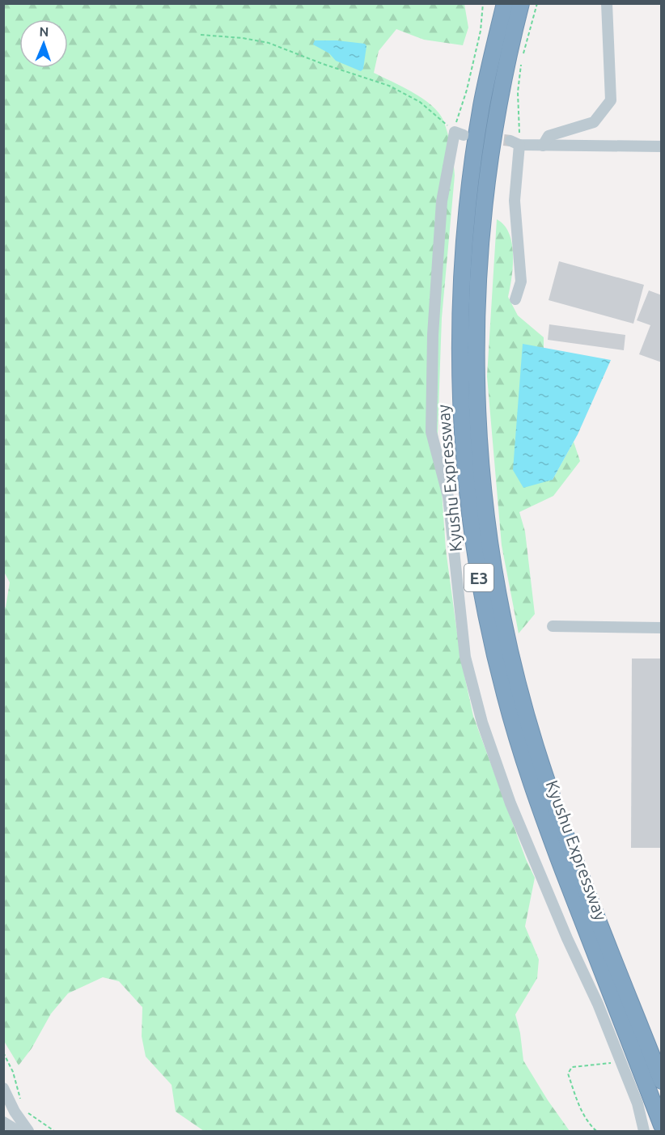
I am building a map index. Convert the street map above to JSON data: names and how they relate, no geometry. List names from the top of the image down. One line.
{"streets":{"highway":["Kyushu Expressway","E3"]},"north":"top"}
